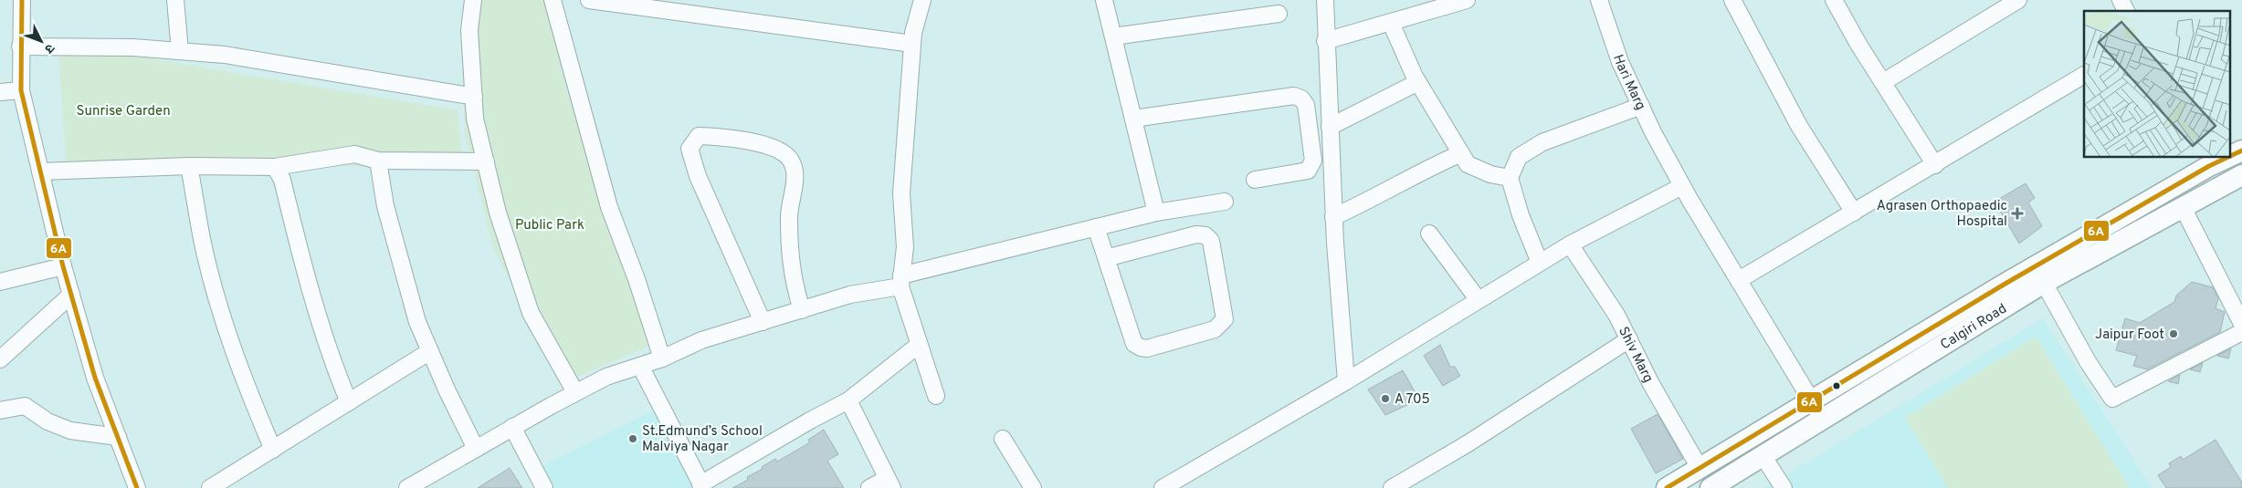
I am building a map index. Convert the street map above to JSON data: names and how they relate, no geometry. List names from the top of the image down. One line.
{"streets":{"main road":["Calgiri Road"],"street":["Hari Marg","Shiv Marg"]},"crossings":[["Hari Marg","Calgiri Road"],["Calgiri Road","Shiv Marg"]],"parks":["Sunrise Garden","Public Park"],"places":{"health":["Agrasen Orthopaedic Hospital"],"other":["Jaipur Foot","A 705","St.Edmund’s School Malviya Nagar"]},"lines":["transit line 6A"],"north":"bottom right"}
